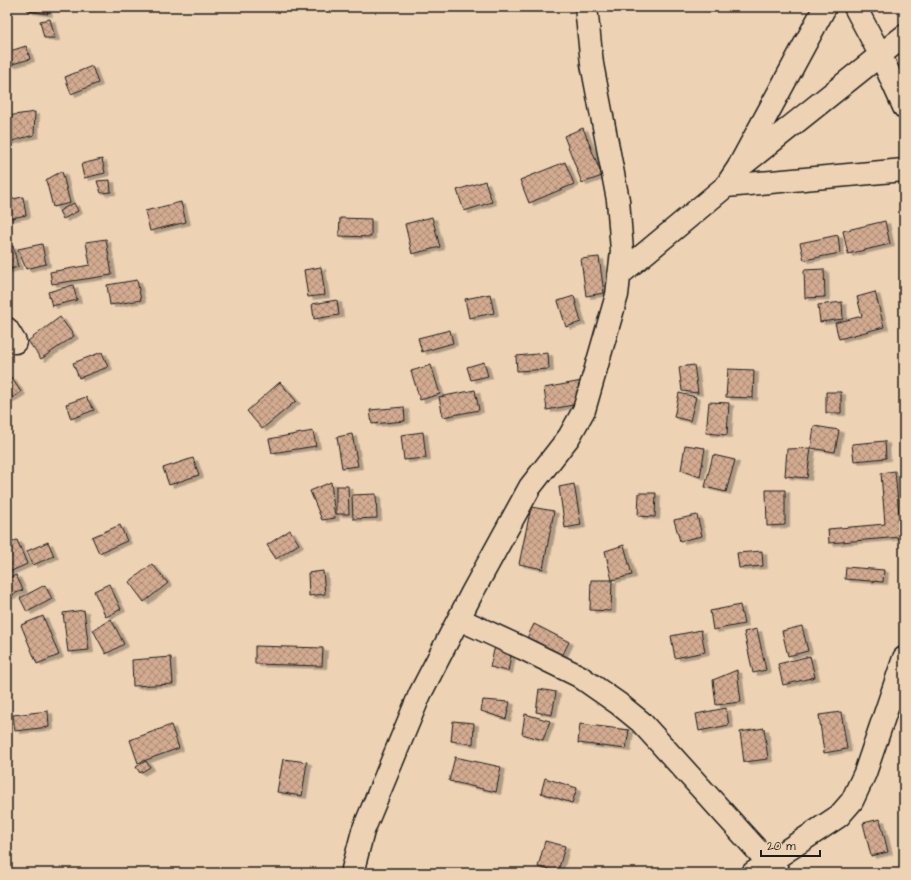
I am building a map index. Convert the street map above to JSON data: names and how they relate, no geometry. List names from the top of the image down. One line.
{"scale_bar":"20 m"}
